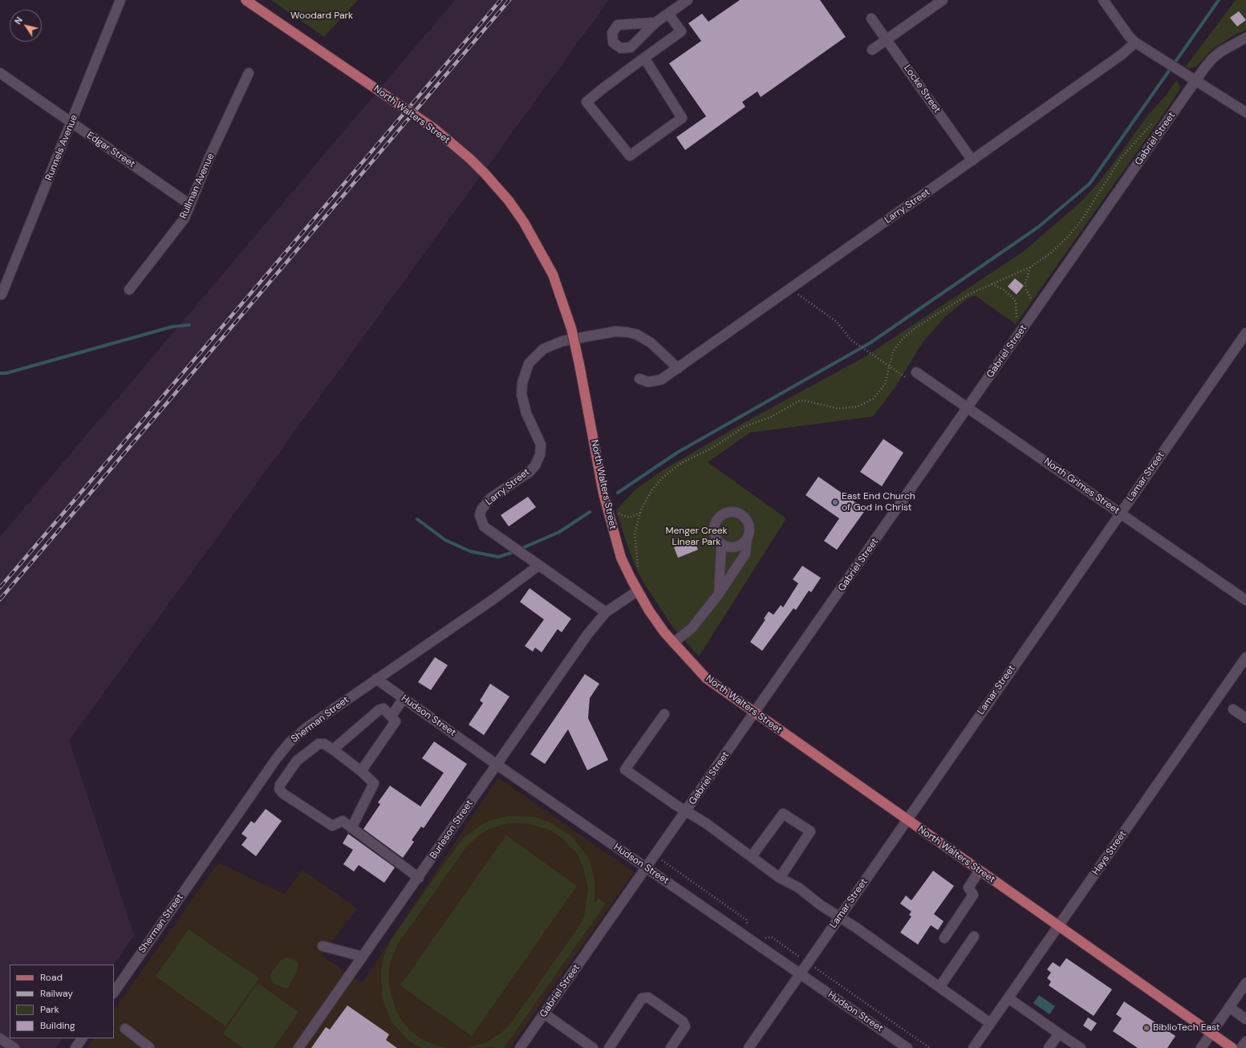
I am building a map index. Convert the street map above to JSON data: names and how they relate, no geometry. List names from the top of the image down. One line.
{"streets":{"main road":["North Walters Street"],"street":["Locke Street","Gabriel Street","Runnels Avenue","Edgar Street","Rullman Avenue","Larry Street","Lamar Street","North Grimes Street","Hudson Street","Sherman Street","Burleson Street","Hays Street"]},"crossings":[["Locke Street","Larry Street"],["North Walters Street","Gabriel Street"],["North Walters Street","Lamar Street"],["North Walters Street","Burleson Street"],["North Walters Street","Hays Street"],["Gabriel Street","North Grimes Street"],["Gabriel Street","Hudson Street"],["Runnels Avenue","Edgar Street"],["Edgar Street","Rullman Avenue"],["Larry Street","Sherman Street"],["Lamar Street","North Grimes Street"],["Lamar Street","Hudson Street"],["Hudson Street","Sherman Street"],["Hudson Street","Burleson Street"]],"parks":["Woodard Park","Menger Creek Linear Park"],"places":["East End Church of God in Christ","BiblioTech East"],"legend":["Road","Railway","Park","Building"],"north":"top left"}
